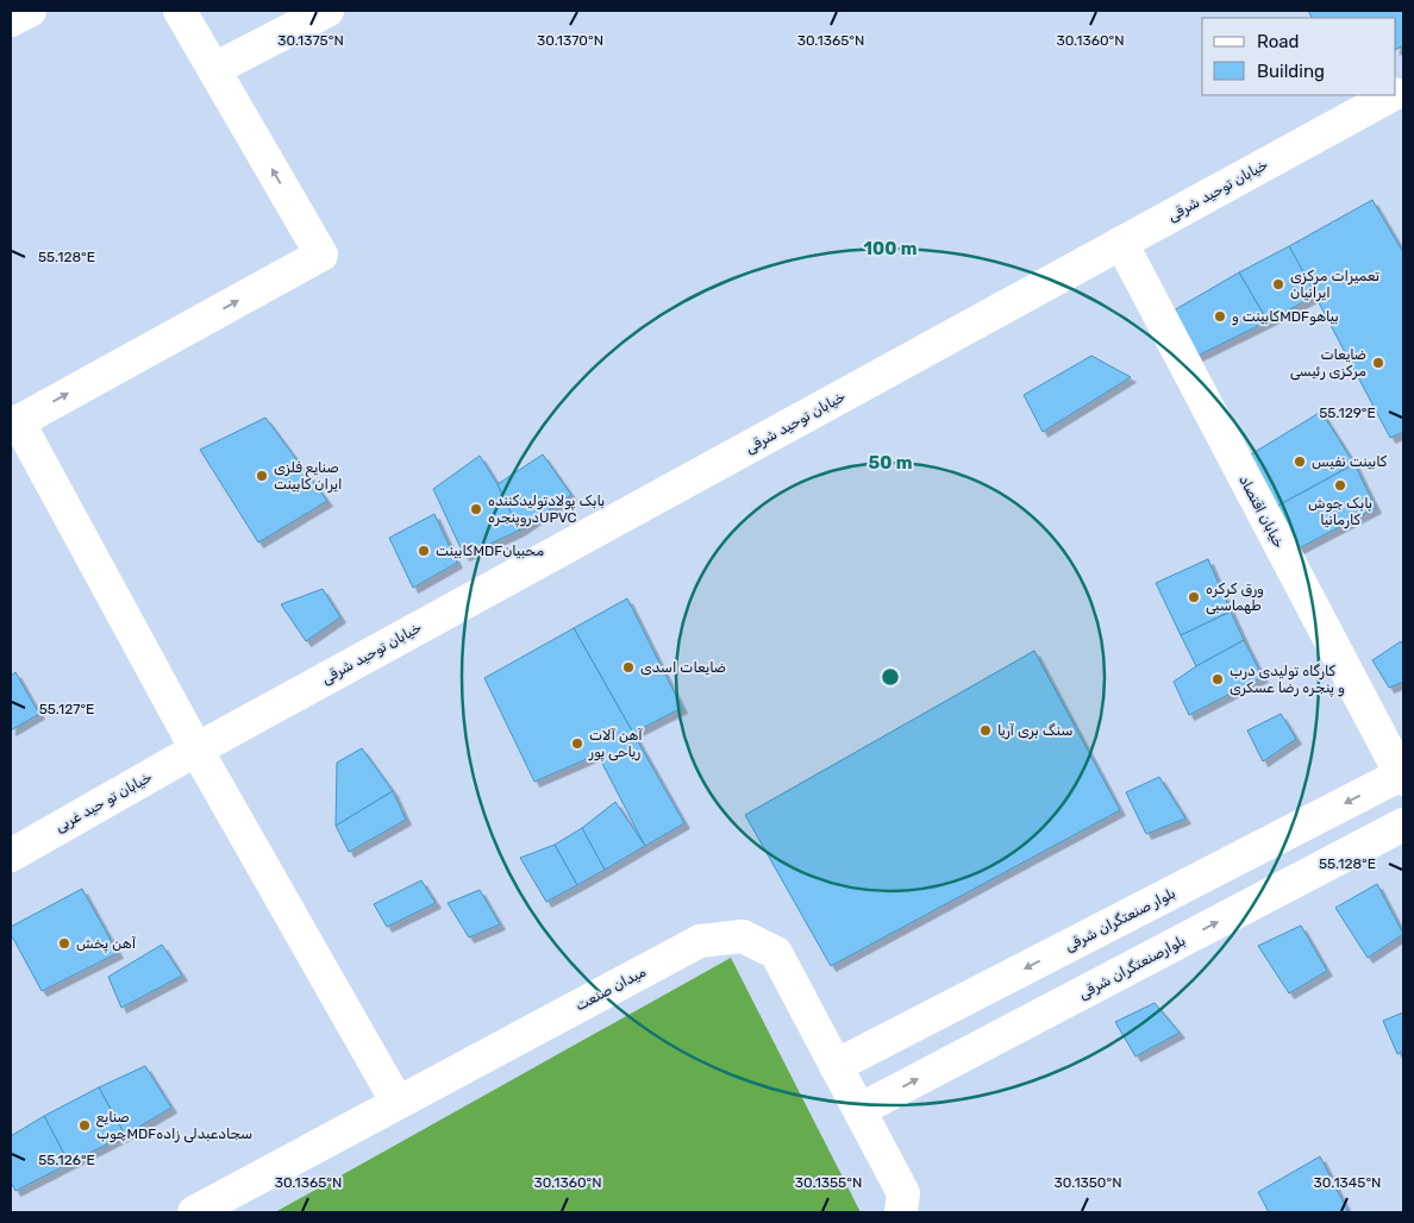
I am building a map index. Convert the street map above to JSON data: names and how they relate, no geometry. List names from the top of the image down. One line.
{"streets":{"street":["خیابان توحید شرقی","خیابان اقتصاد","خیابان تو حید غربی","بلوار صنعتگران شرقی","بلوارصنعتگران شرقی","میدان صنعت"]},"crossings":[["خیابان توحید شرقی","خیابان اقتصاد"],["خیابان توحید شرقی","خیابان تو حید غربی"],["خیابان اقتصاد","بلوار صنعتگران شرقی"],["بلوار صنعتگران شرقی","میدان صنعت"],["بلوارصنعتگران شرقی","میدان صنعت"]],"one_way":["بلوار صنعتگران شرقی","بلوارصنعتگران شرقی"],"places":["تعمیرات مرکزی ایرانیان","کابینت وMDFبیاهو","ضایعات مرکزی رئیسی","کابینت نفیس","صنایع فلزی ایران کابینت","بابک جوش کارمانیا","بابک پولادتولیدکننده دروپنجرهUPVC","کابینتMDFمحبیان","ورق کرکره طهماسبی","ضایعات اسدی","کارگاه تولیدی درب و پنجره رضا عسکری","سنگ بری آریا","آهن آلات ریاحی پور","آهن پخش","صنایع چوبMDFسجادعبدلی زاده"],"legend":["Road","Building"],"coordinates":["30.1375°N","30.1370°N","30.1365°N","30.1360°N","55.128°E","55.129°E","55.127°E","55.126°E","30.1355°N","30.1350°N","30.1345°N"],"rings":["100 m","50 m"]}
